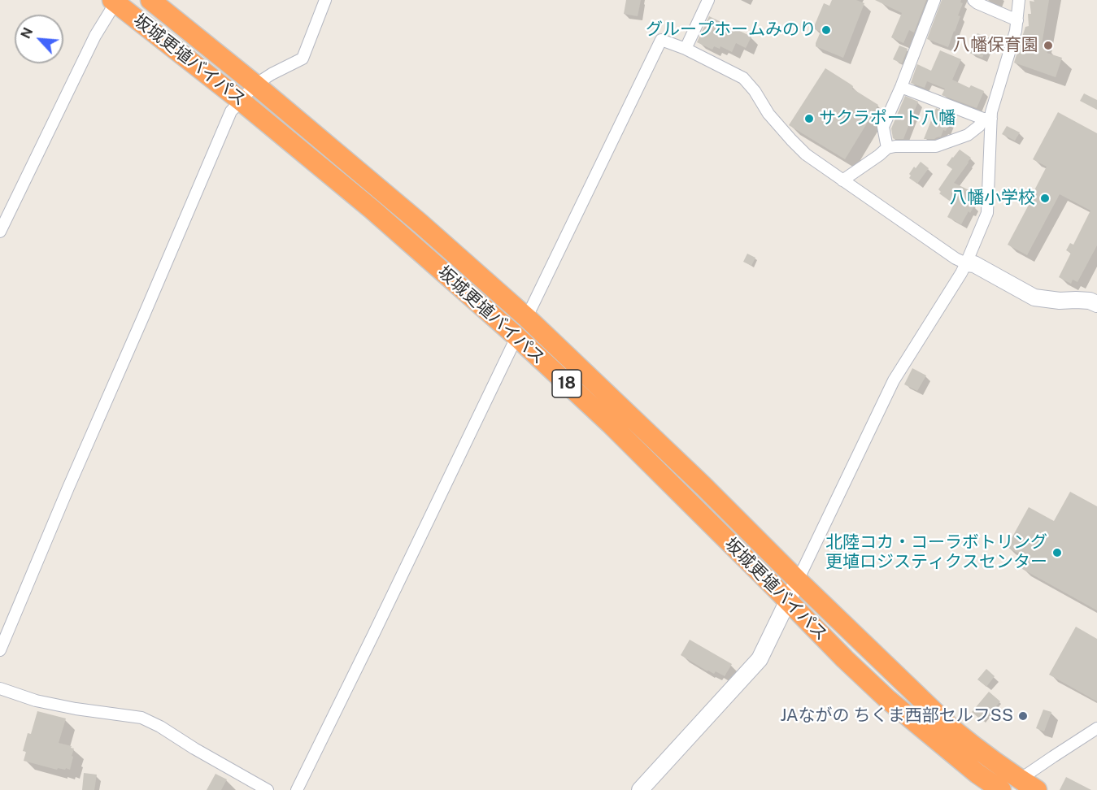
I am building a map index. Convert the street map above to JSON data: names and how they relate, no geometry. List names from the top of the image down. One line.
{"streets":{"highway":["坂城更埴バイパス","18"]},"places":["グループホームみのり","八幡保育園","サクラポート八幡","八幡小学校","北陸コカ・コーラボトリング 更埴ロジスティクスセンター","JAながの ちくま西部セルフSS"],"north":"top left"}
